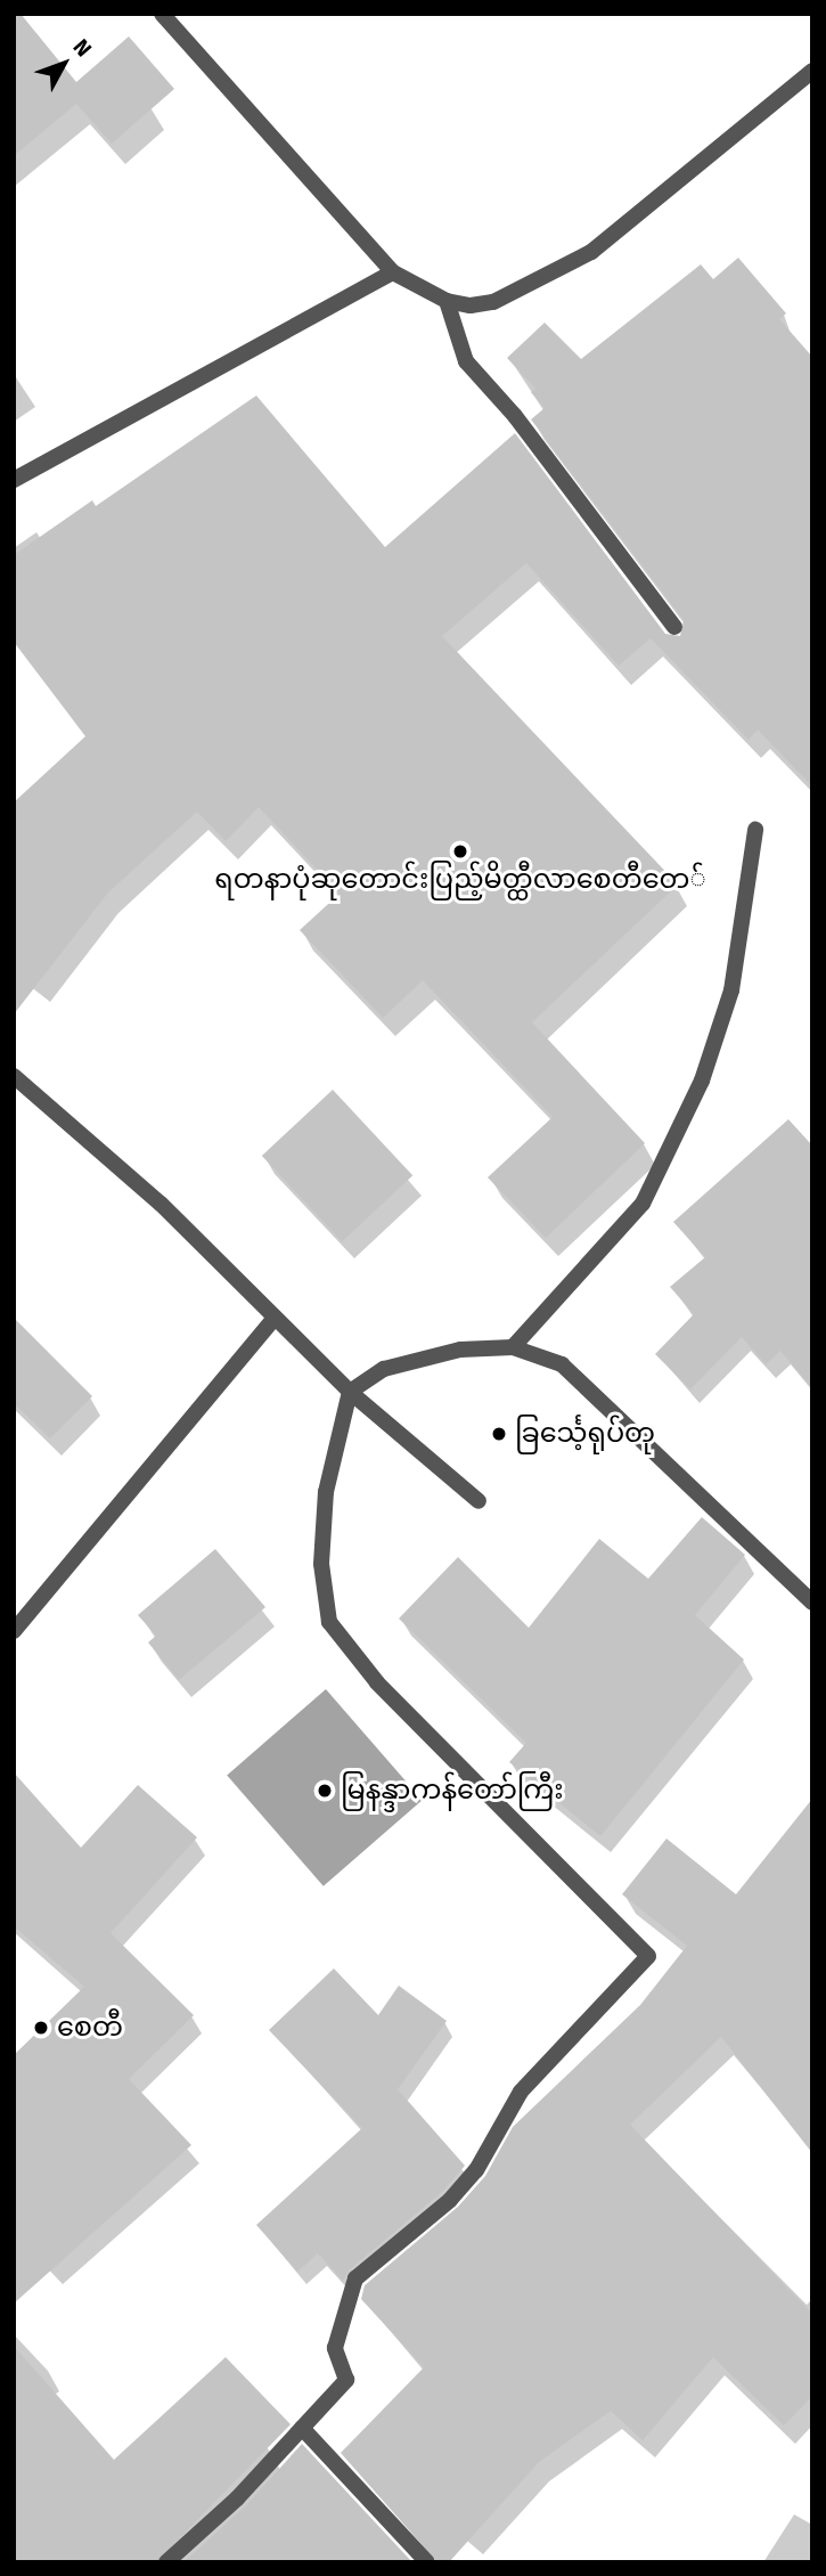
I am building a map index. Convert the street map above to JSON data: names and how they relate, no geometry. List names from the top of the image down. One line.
{"places":["ရတနာပုံဆုတောင်းပြည့်မိတ္ထီလာစေတီတေ်","ခြင်္သေ့ရုပ်တု","မြနန္ဒာကန်တော်ကြီး","စေတီ"],"north":"top right"}
